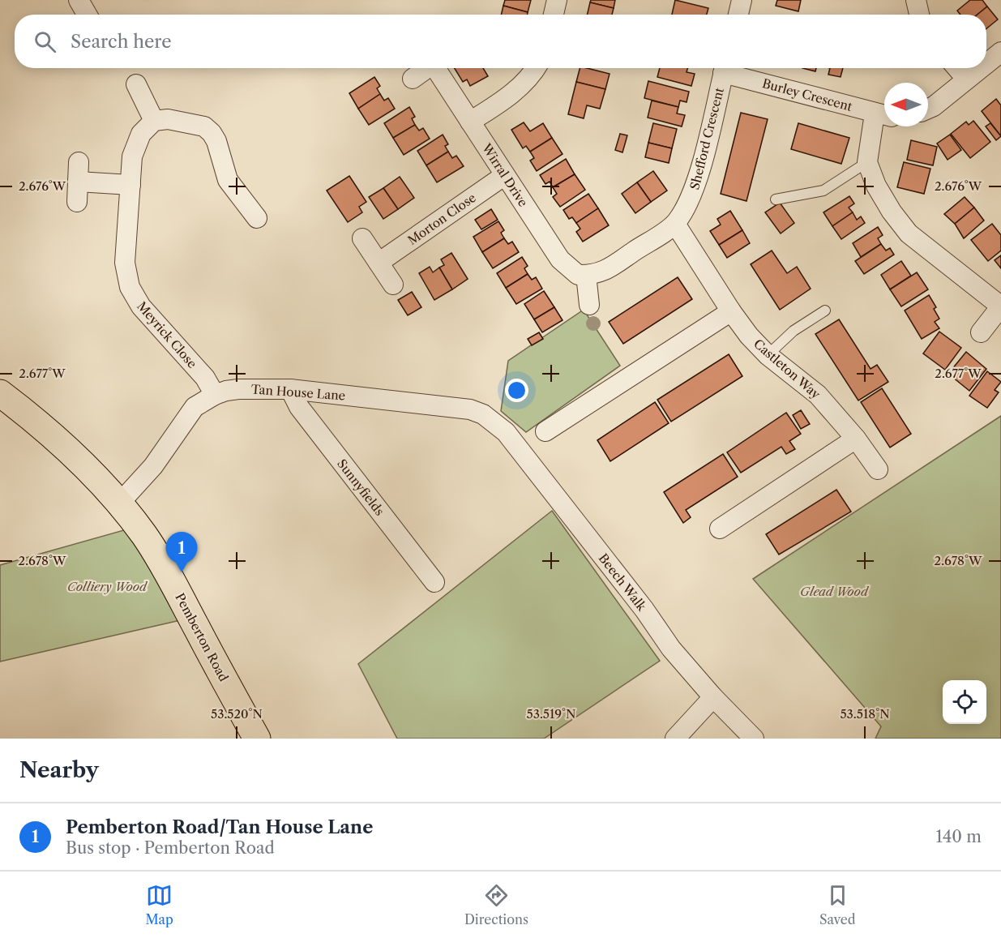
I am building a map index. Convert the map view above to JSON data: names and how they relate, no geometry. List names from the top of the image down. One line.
{"streets":{"main road":["Pemberton Road"],"street":["Burley Crescent","Shefford Crescent","Wirral Drive","Morton Close","Meyrick Close","Castleton Way","Tan House Lane","Sunnyfields","Beech Walk"]},"crossings":[["Shefford Crescent","Wirral Drive"],["Shefford Crescent","Castleton Way"],["Wirral Drive","Morton Close"],["Meyrick Close","Tan House Lane"],["Tan House Lane","Sunnyfields"],["Tan House Lane","Beech Walk"],["Tan House Lane","Pemberton Road"]],"parks":["Colliery Wood","Glead Wood"],"north":"left","page":{"search":"Search here","pins":"1","heading":"Nearby","list":[{"mark":"1","name":"Pemberton Road/Tan House Lane","note":"Bus stop · Pemberton Road","value":"140 m"}],"nav":["Map","Directions","Saved"]},"coordinates":["2.676°W","2.677°W","2.678°W","53.520°N","53.519°N","53.518°N"]}
